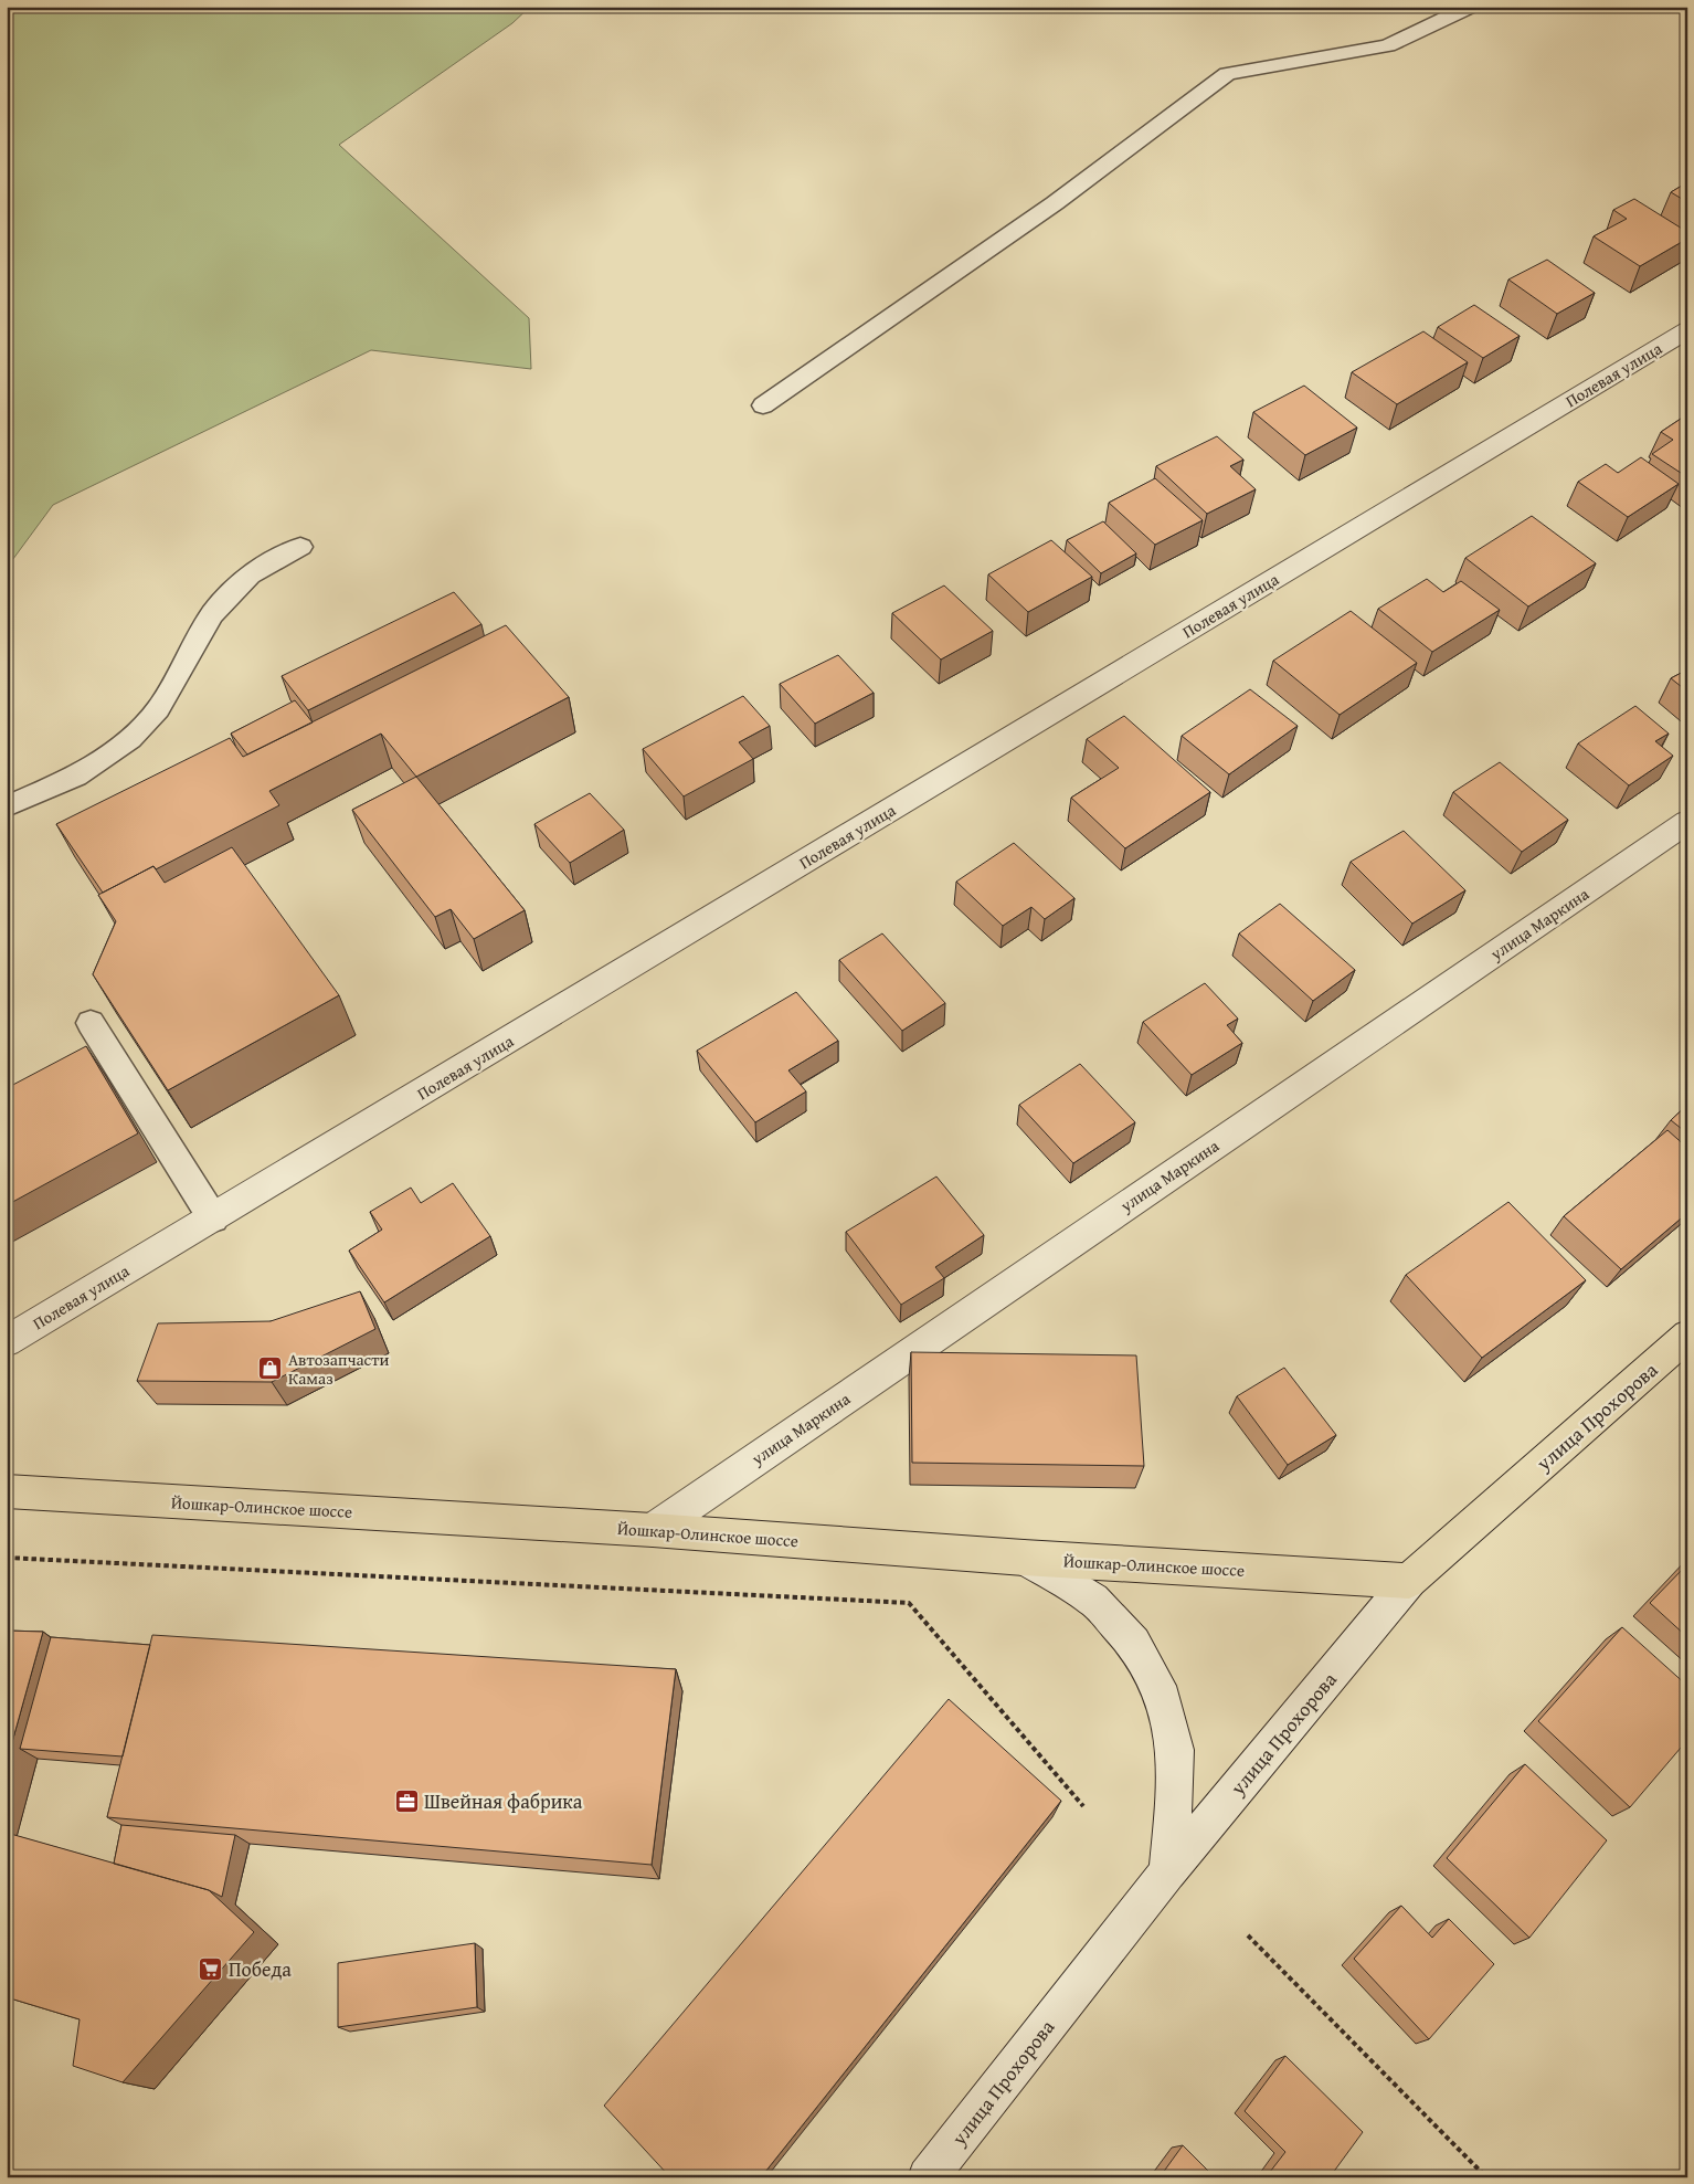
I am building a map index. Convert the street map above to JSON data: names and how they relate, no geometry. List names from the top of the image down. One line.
{"streets":{"main road":["улица Прохорова","Йошкар-Олинское шоссе"],"street":["Полевая улица","улица Маркина"]},"crossings":[["улица Маркина","Йошкар-Олинское шоссе"],["улица Прохорова","Йошкар-Олинское шоссе"]],"places":{"shop":["Автозапчасти Камаз"],"office":["Швейная фабрика"],"supermarket":["Победа"]}}
